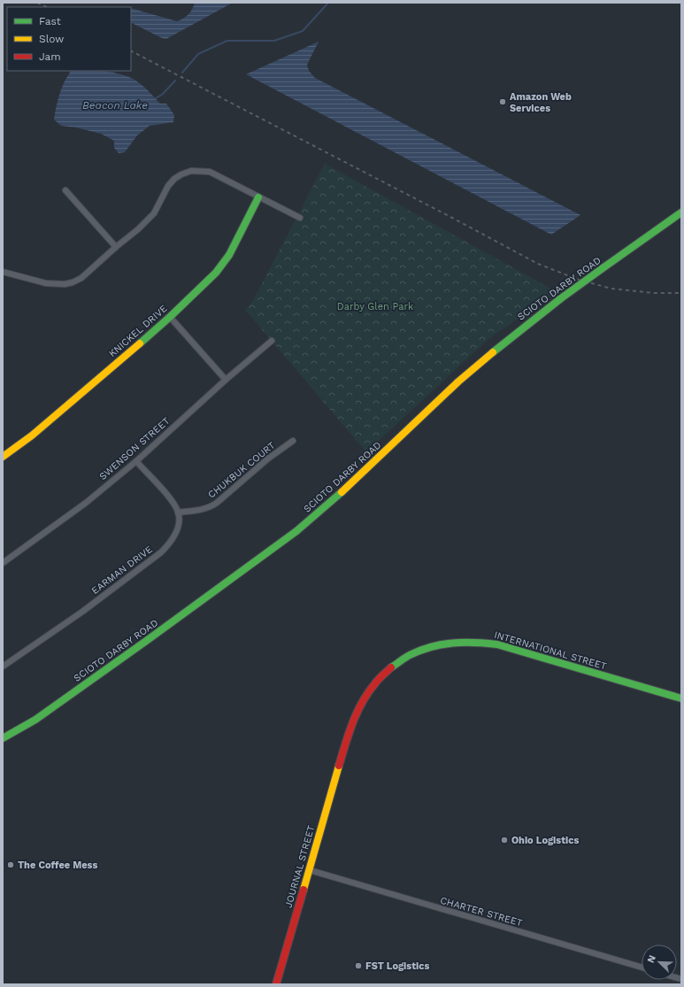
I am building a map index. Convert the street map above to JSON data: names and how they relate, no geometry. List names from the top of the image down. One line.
{"streets":{"street":["SCIOTO DARBY ROAD","KNICKEL DRIVE","SWENSON STREET","CHUKBUK COURT","EARMAN DRIVE","INTERNATIONAL STREET","JOURNAL STREET","CHARTER STREET"]},"crossings":[["CHUKBUK COURT","EARMAN DRIVE"],["INTERNATIONAL STREET","JOURNAL STREET"],["JOURNAL STREET","CHARTER STREET"]],"water":["Beacon Lake"],"parks":["Darby Glen Park"],"places":["Amazon Web Services","Ohio Logistics","The Coffee Mess","FST Logistics"],"legend":["Fast","Slow","Jam"],"north":"top left"}
